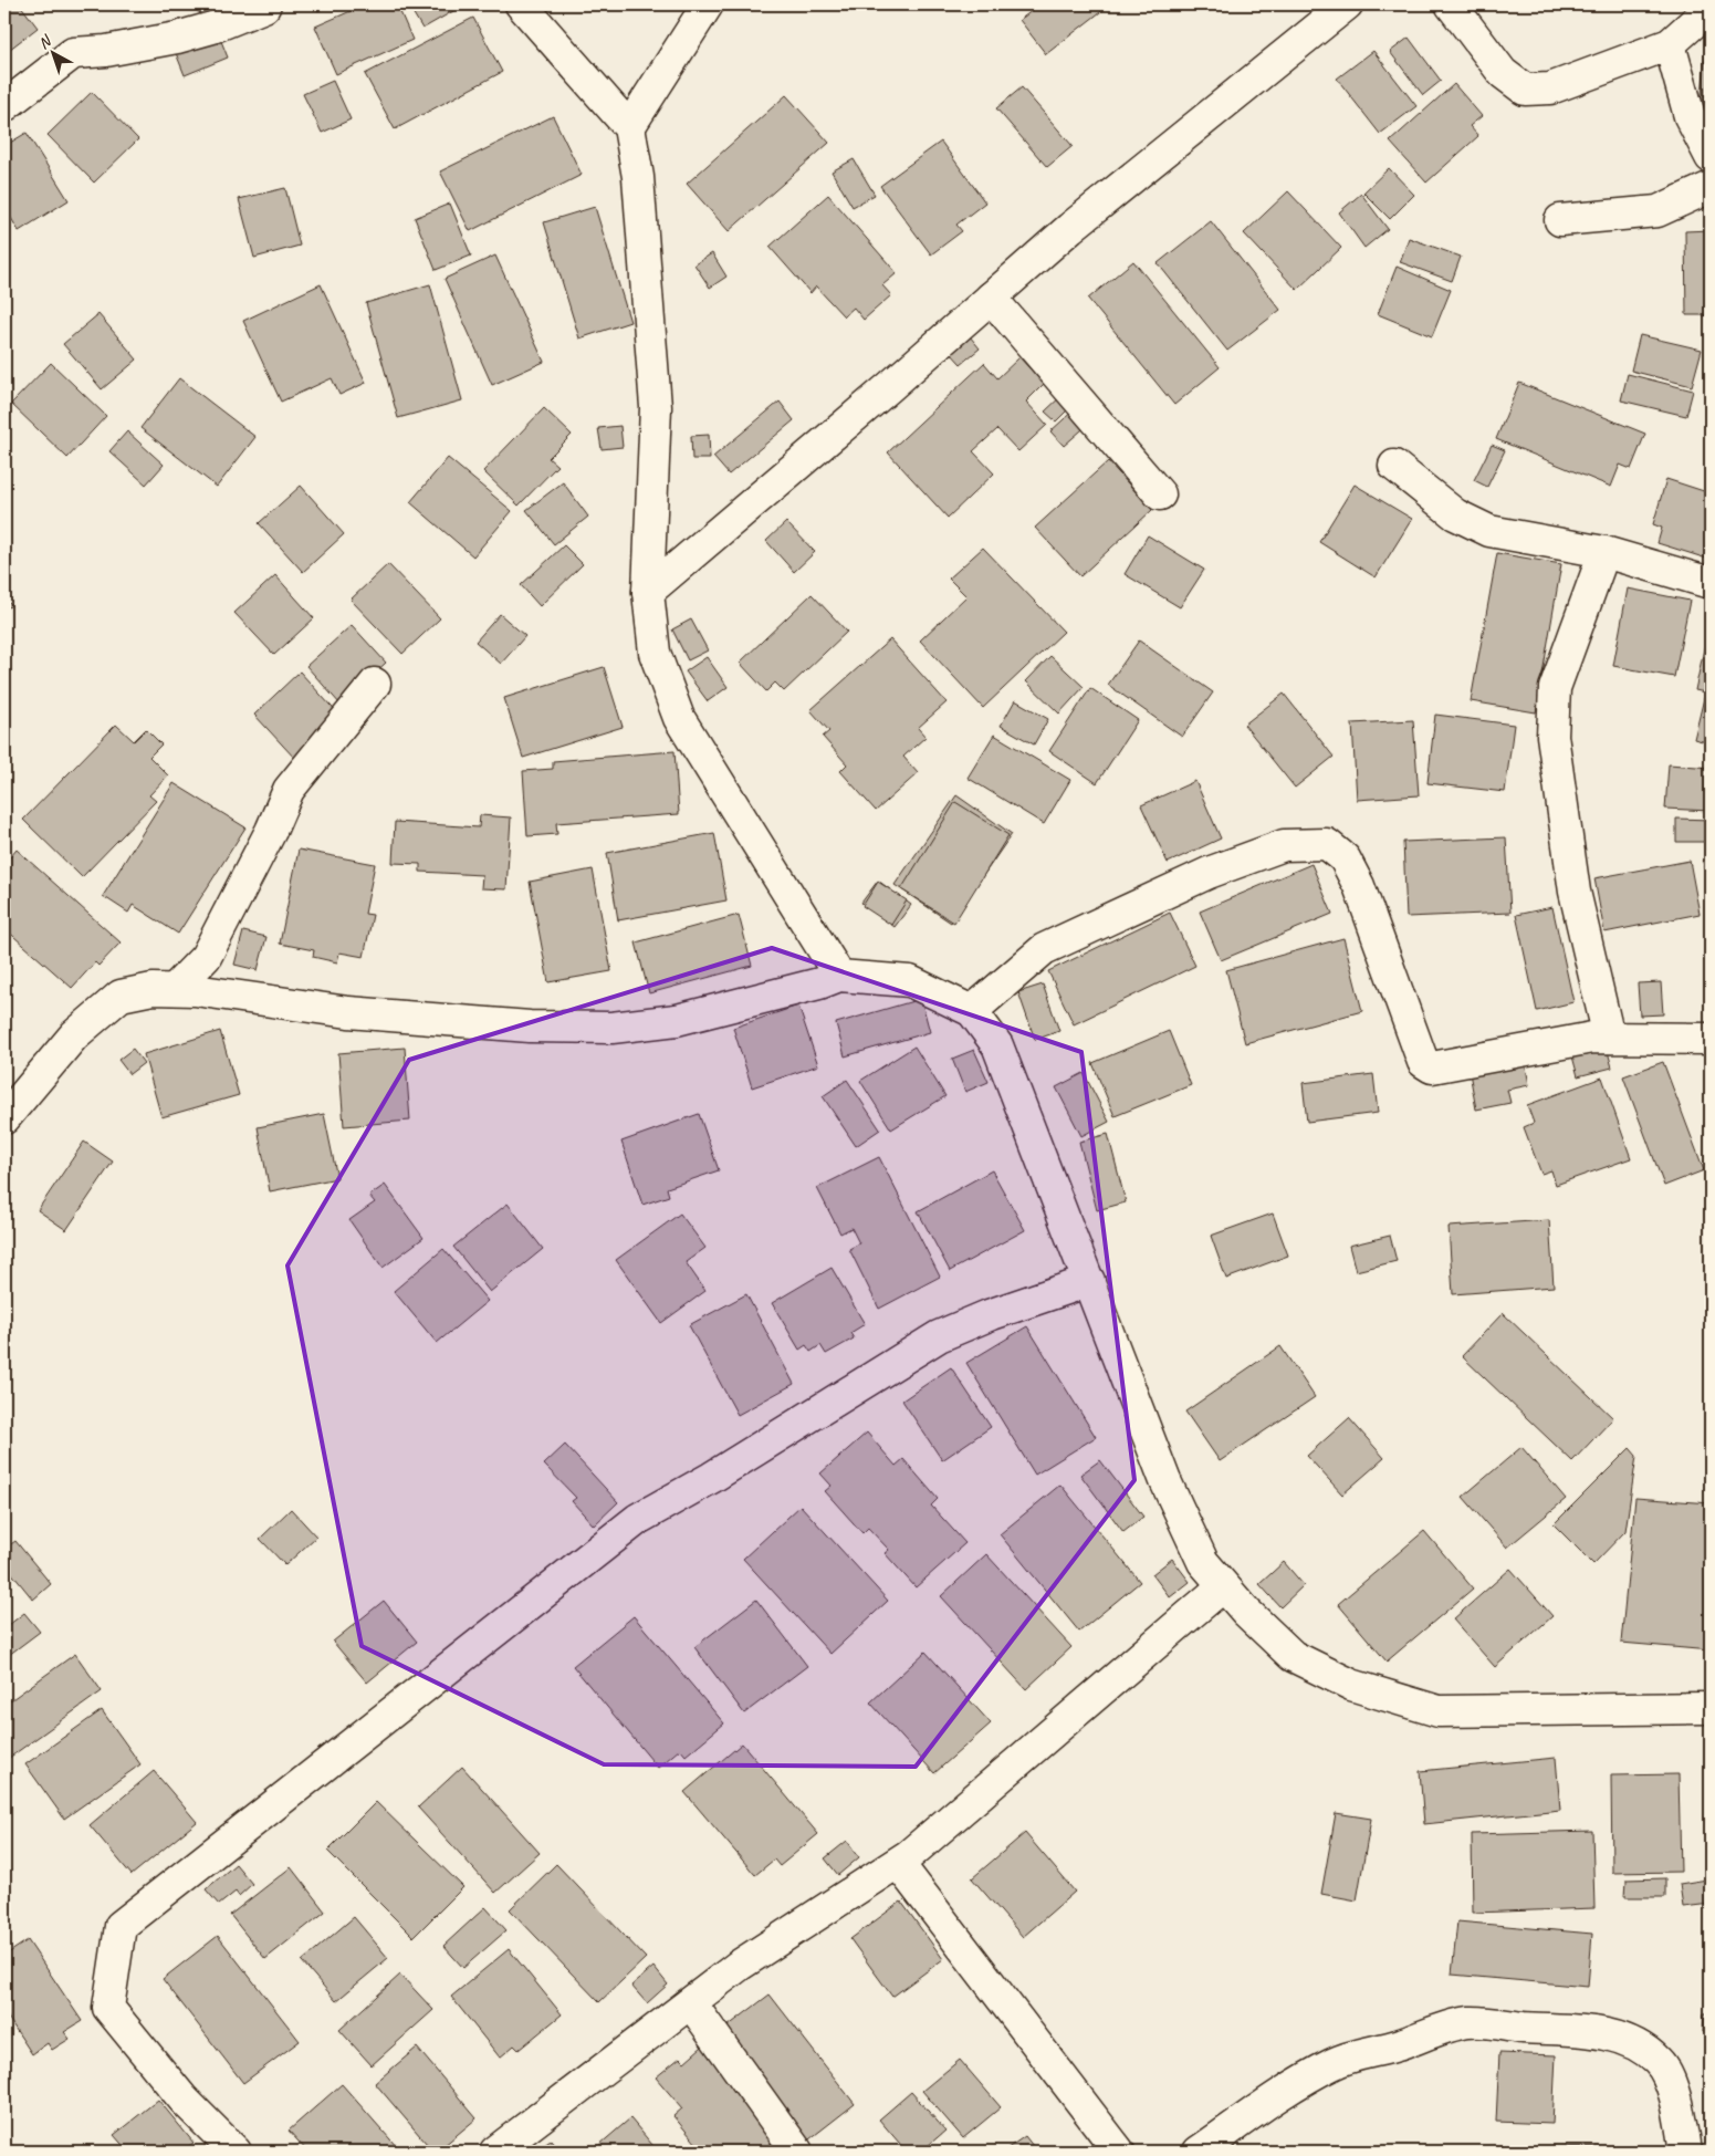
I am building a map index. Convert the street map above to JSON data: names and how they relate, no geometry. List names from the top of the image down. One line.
{"north":"top left"}
